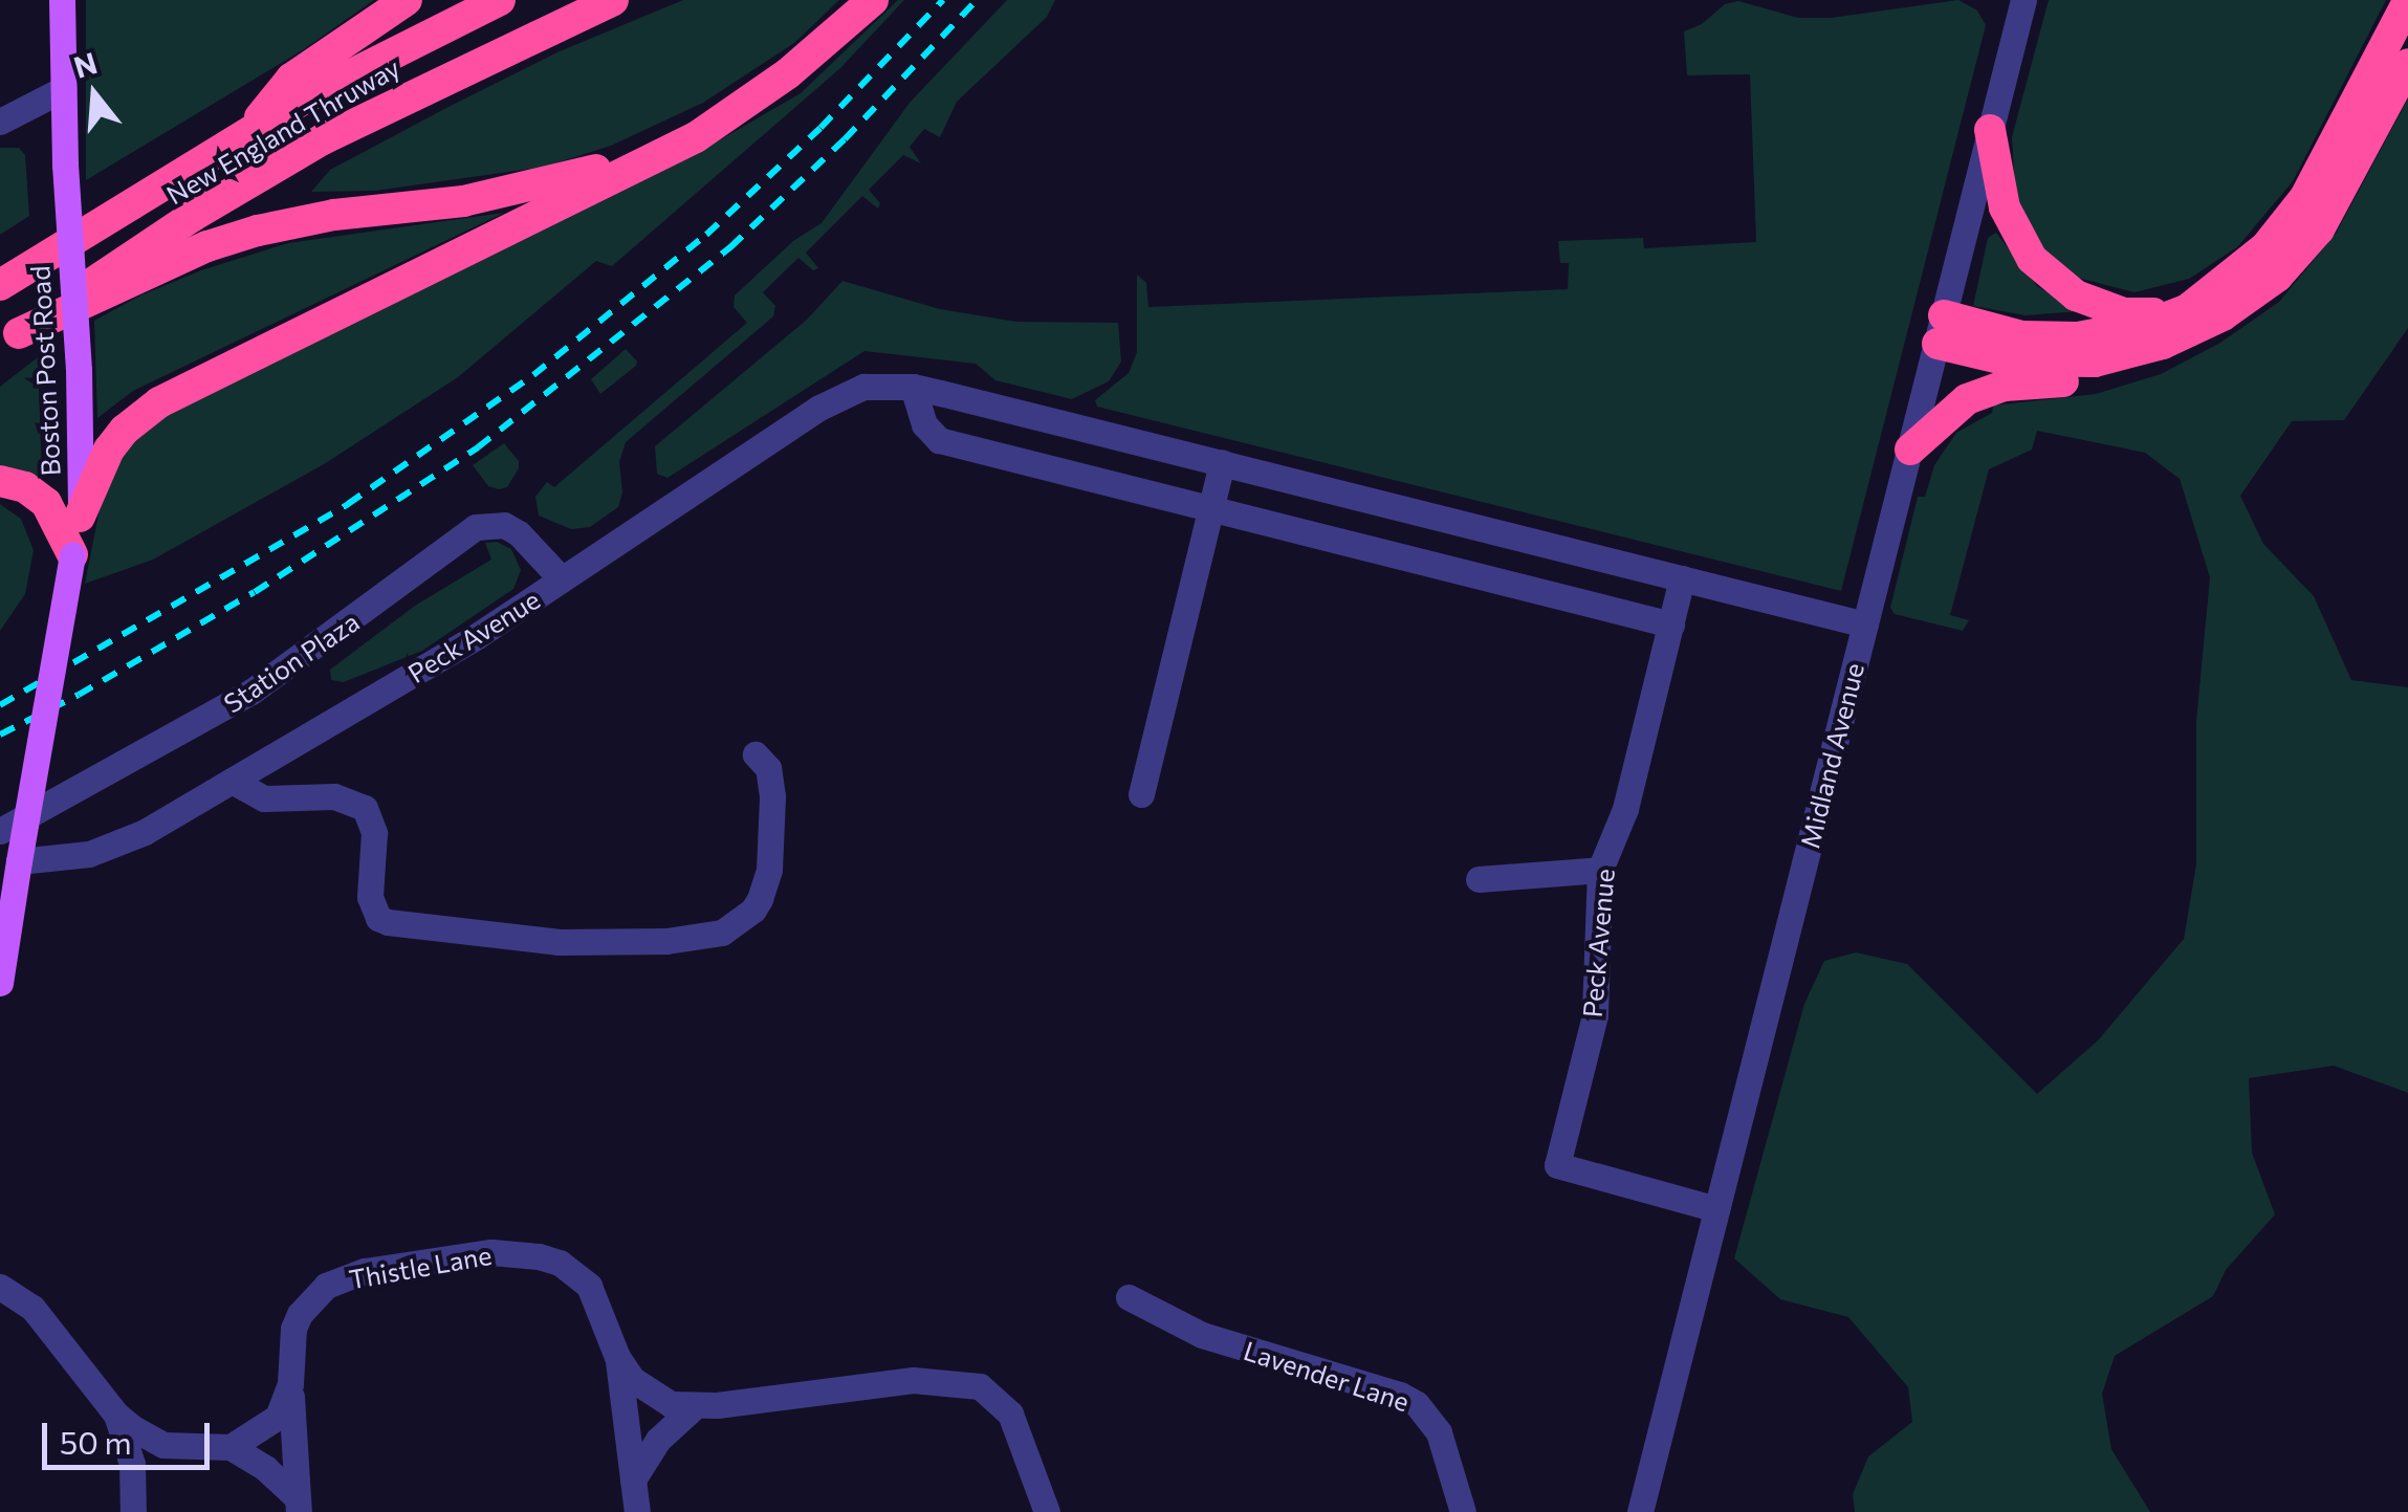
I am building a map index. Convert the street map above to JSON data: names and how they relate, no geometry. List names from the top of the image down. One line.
{"streets":{"highway":["New England Thruway"],"main road":["Boston Post Road"],"street":["Peck Avenue","Station Plaza","Midland Avenue","Thistle Lane","Lavender Lane"]},"crossings":[["Boston Post Road","Peck Avenue"],["Peck Avenue","Station Plaza"],["Peck Avenue","Midland Avenue"]],"scale_bar":"50 m","north":"top"}
